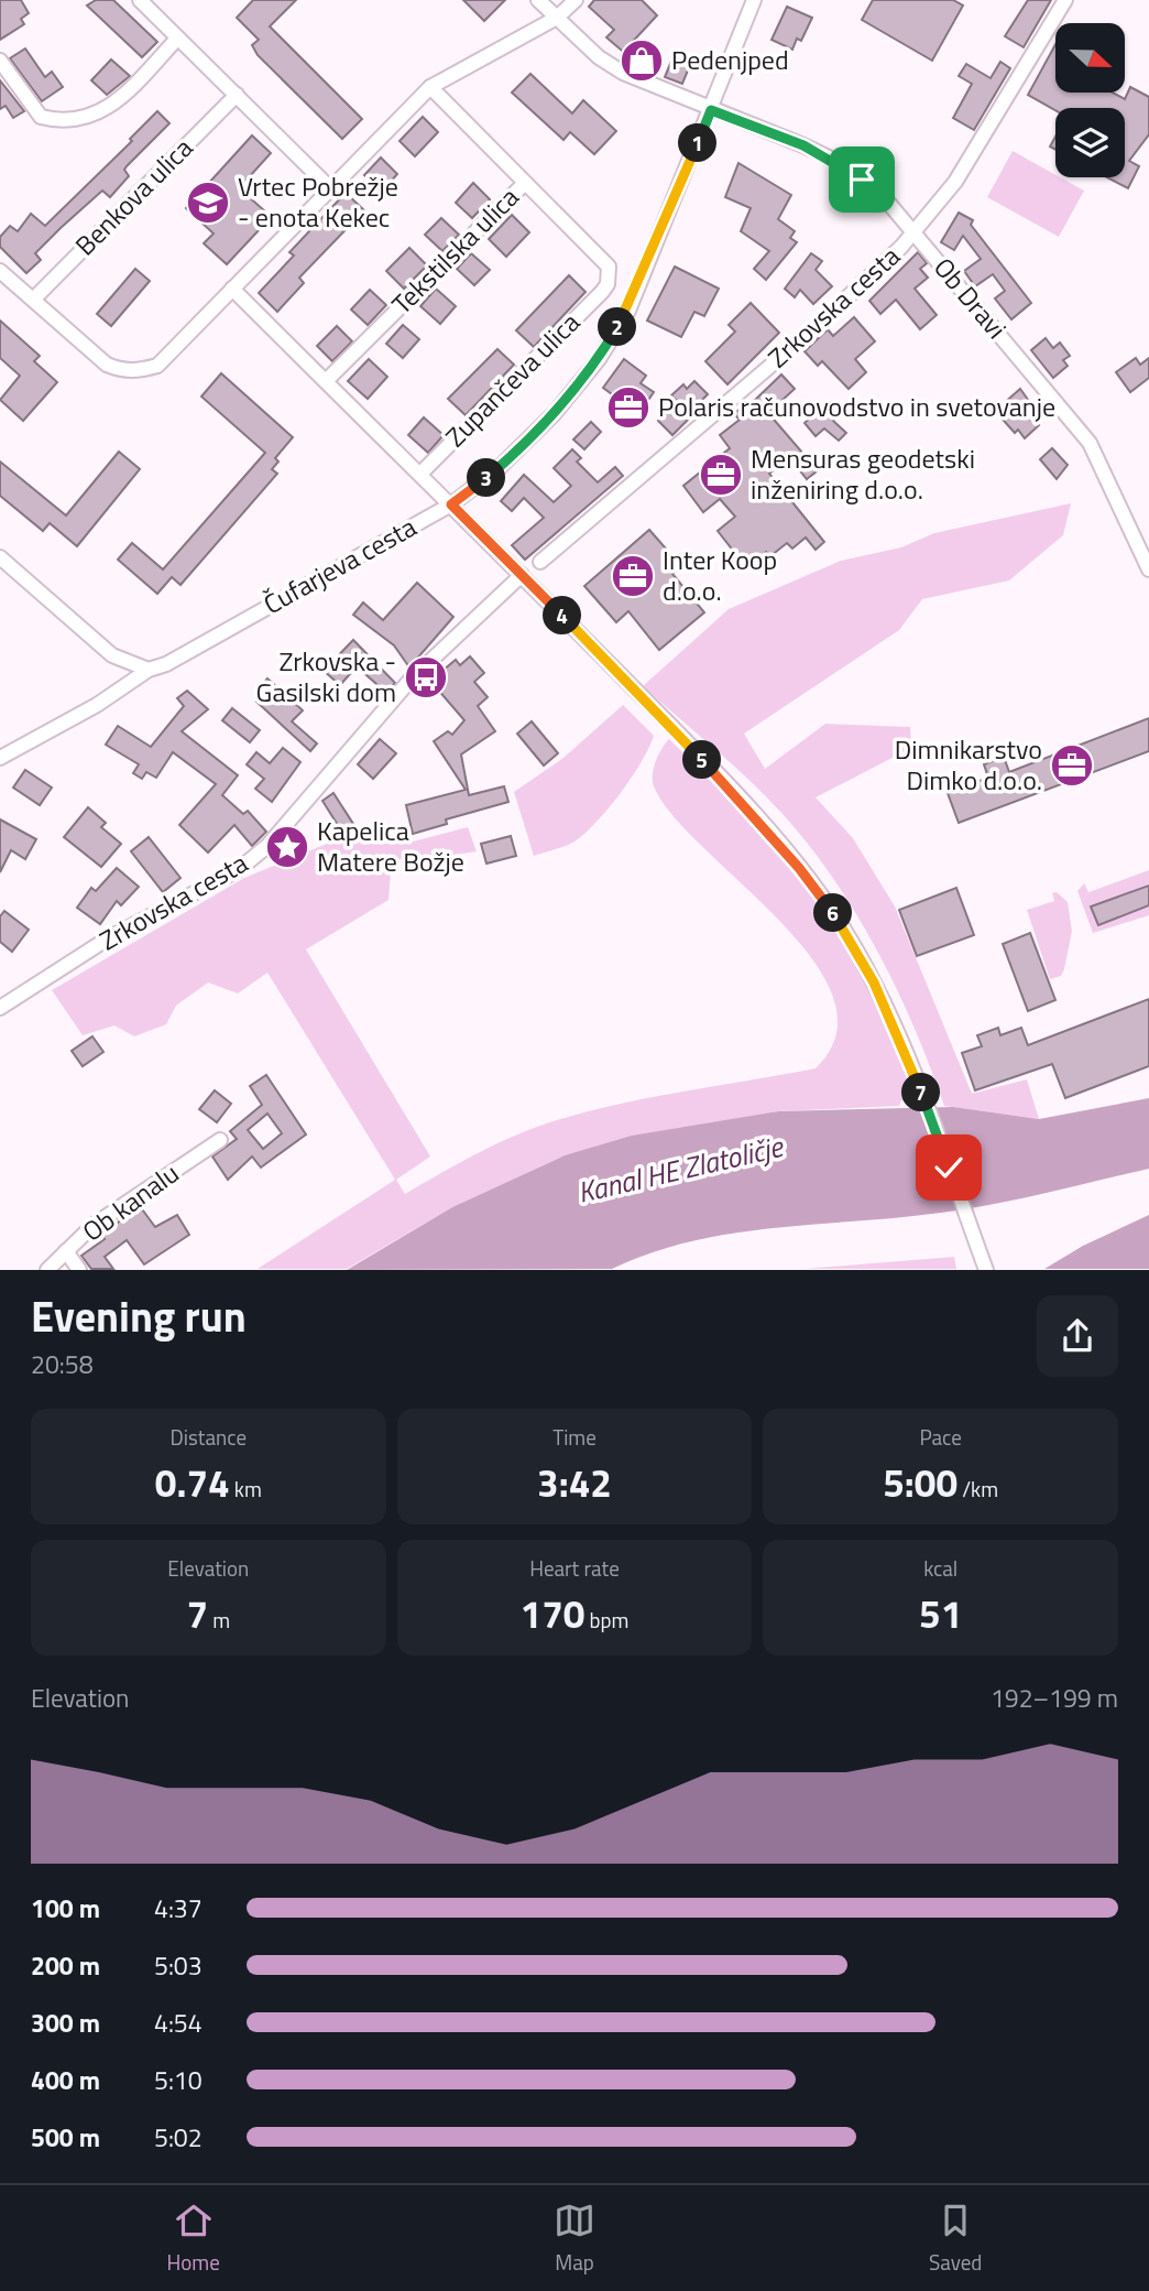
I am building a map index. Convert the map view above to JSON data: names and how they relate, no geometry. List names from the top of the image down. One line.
{"streets":{"street":["Benkova ulica","Tekstilska ulica","Ob Dravi","Zrkovska cesta","Zupančeva ulica","Čufarjeva cesta","Ob kanalu"]},"crossings":[["Tekstilska ulica","Zupančeva ulica"],["Ob Dravi","Zrkovska cesta"],["Ob Dravi","Čufarjeva cesta"]],"water":["Kanal HE Zlatoličje"],"places":{"shop":["Pedenjped"],"school or university":["Vrtec Pobrežje - enota Kekec"],"office":["Polaris računovodstvo in svetovanje","Mensuras geodetski inženiring d.o.o.","Inter Koop d.o.o.","Dimnikarstvo Dimko d.o.o."],"bus stop":["Zrkovska - Gasilski dom"],"place":["Kapelica Matere Božje"]},"north":"right","page":{"pins":["1","2","3","4","5","6","7"],"heading":["Evening run","20:58"],"stats":[["Distance","0.74 km"],["Time","3:42"],["Pace","5:00 /km"],["Elevation","7 m"],["Heart rate","170 bpm"],["kcal","51"]],"chart":["Elevation","192–199 m"],"list":[{"name":"100 m","note":"4:37"},{"name":"200 m","note":"5:03"},{"name":"300 m","note":"4:54"},{"name":"400 m","note":"5:10"},{"name":"500 m","note":"5:02"}],"tabs":["Home","Map","Saved"]}}
